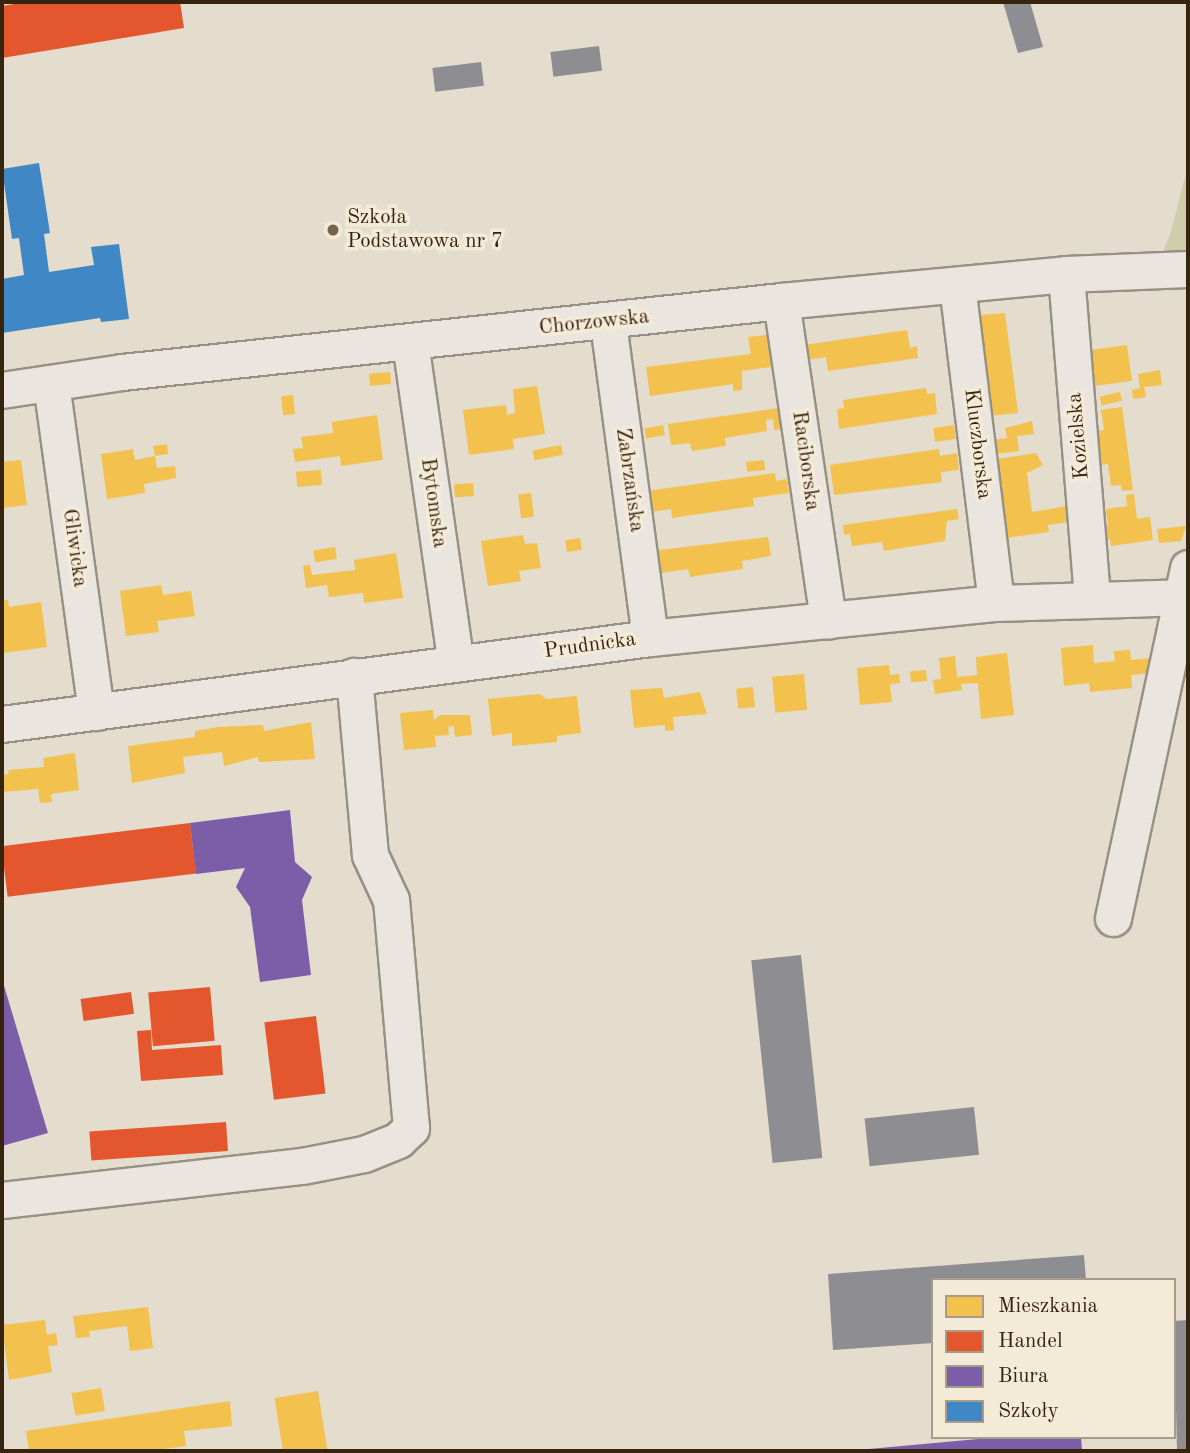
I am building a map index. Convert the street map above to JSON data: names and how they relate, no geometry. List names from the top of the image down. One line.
{"streets":{"street":["Chorzowska","Kozielska","Kluczborska","Raciborska","Zabrzańska","Bytomska","Gliwicka","Prudnicka"]},"crossings":[["Chorzowska","Kozielska"],["Chorzowska","Kluczborska"],["Chorzowska","Raciborska"],["Chorzowska","Zabrzańska"],["Chorzowska","Bytomska"],["Chorzowska","Gliwicka"],["Kozielska","Prudnicka"],["Kluczborska","Prudnicka"],["Raciborska","Prudnicka"],["Zabrzańska","Prudnicka"],["Bytomska","Prudnicka"],["Gliwicka","Prudnicka"]],"places":["Szkoła Podstawowa nr 7"],"legend":["Mieszkania","Handel","Biura","Szkoły"]}
